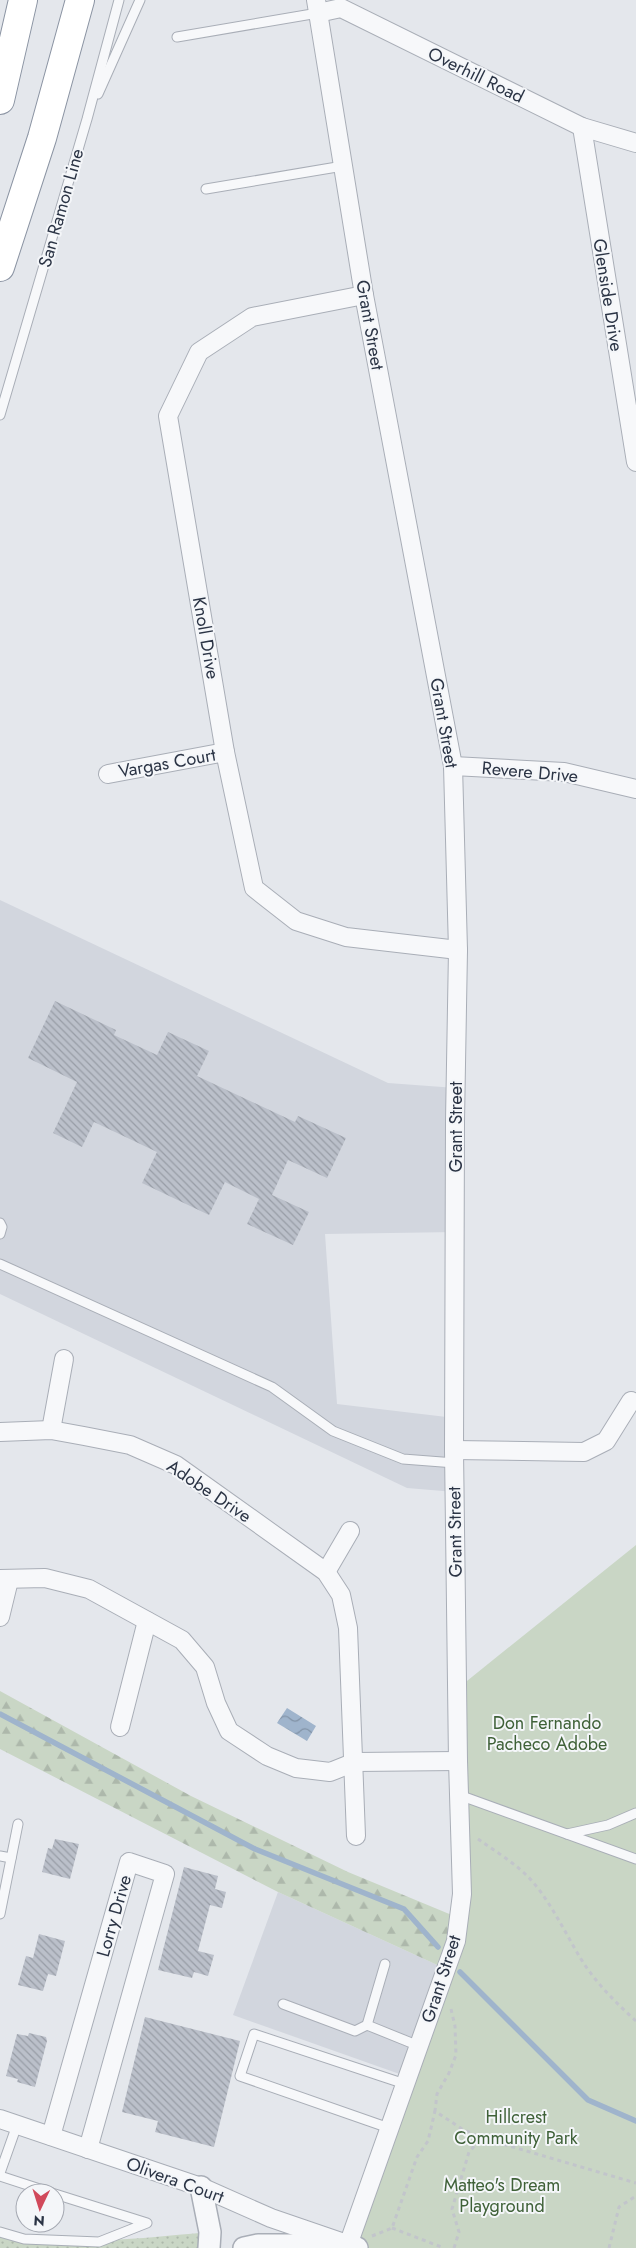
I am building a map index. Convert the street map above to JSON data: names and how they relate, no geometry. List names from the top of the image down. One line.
{"streets":{"street":["Overhill Road","Glenside Drive","Grant Street","Knoll Drive","Vargas Court","Revere Drive","Adobe Drive","Lorry Drive","Olivera Court"],"lane":["San Ramon Line"]},"crossings":[["Overhill Road","Glenside Drive"],["Overhill Road","Grant Street"],["Grant Street","Knoll Drive"],["Grant Street","Revere Drive"],["Grant Street","Olivera Court"],["Knoll Drive","Vargas Court"],["Lorry Drive","Olivera Court"]],"parks":["Don Fernando Pacheco Adobe","Hillcrest Community Park","Matteo's Dream Playground"],"north":"bottom"}
